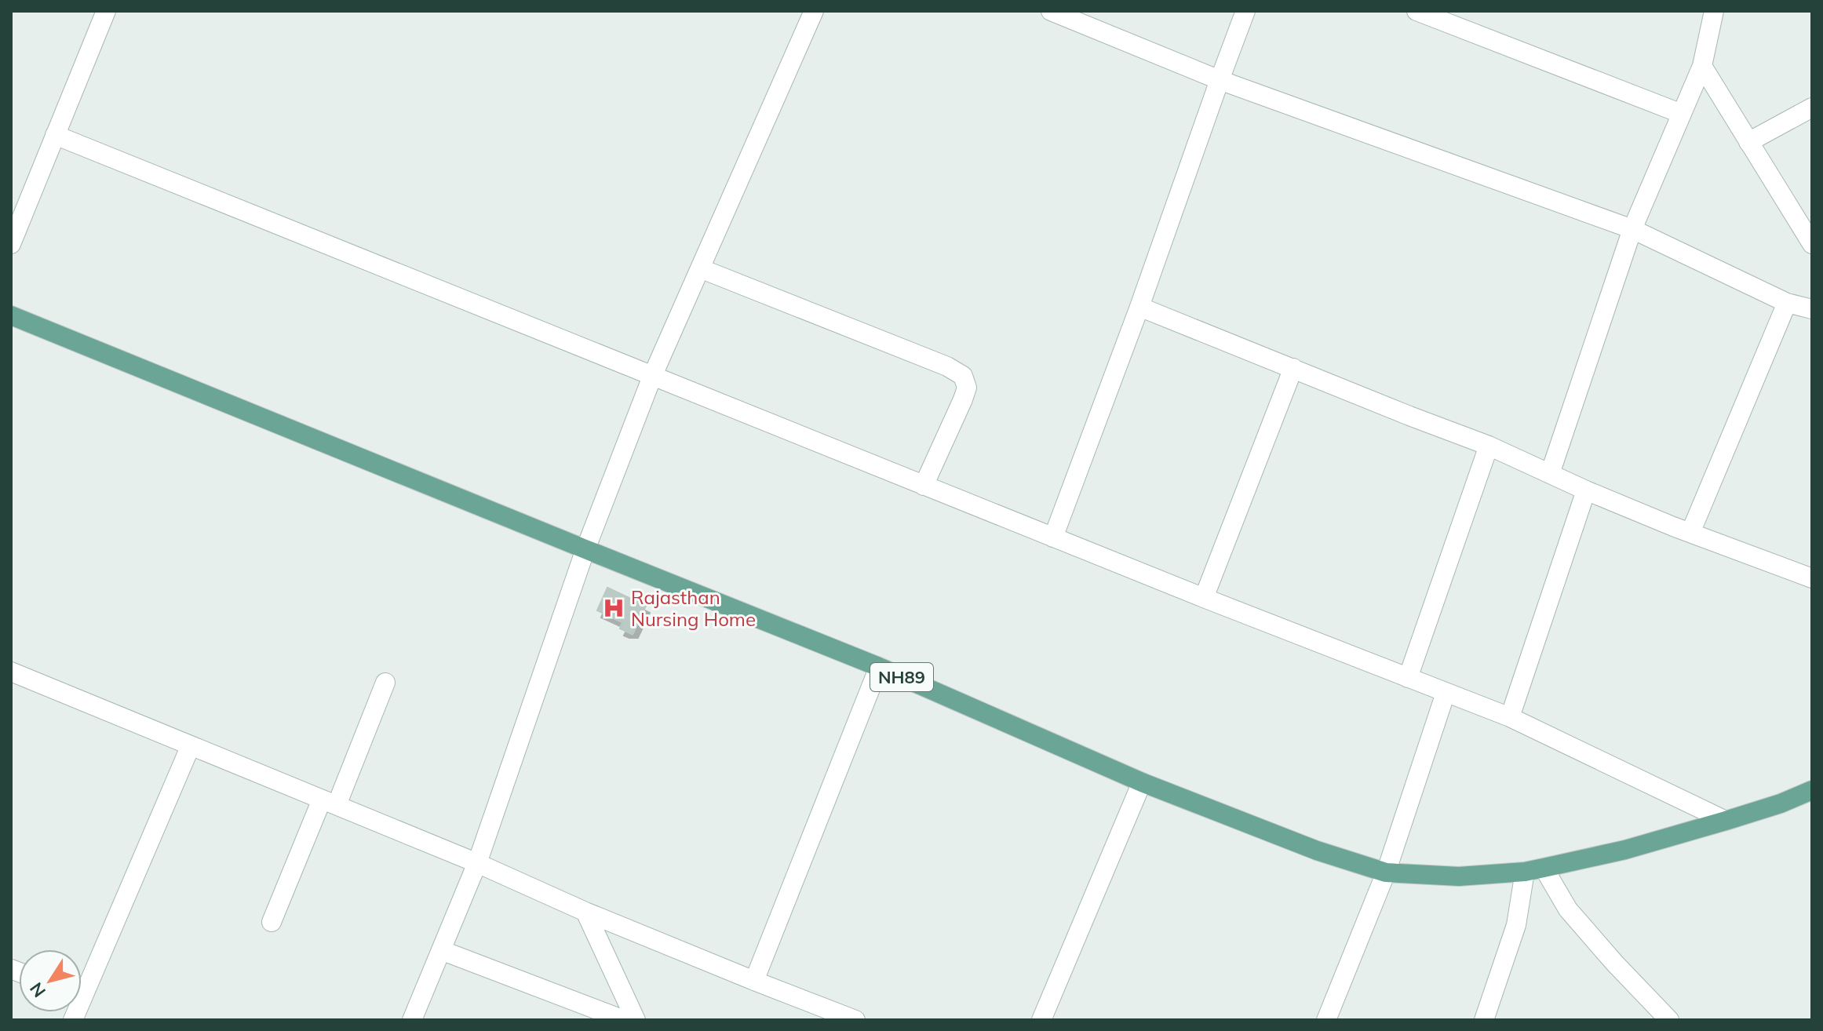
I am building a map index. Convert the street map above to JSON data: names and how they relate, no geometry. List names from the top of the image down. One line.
{"streets":{"main road":["NH89"]},"places":{"hospital":["Rajasthan Nursing Home"]},"north":"bottom left"}
